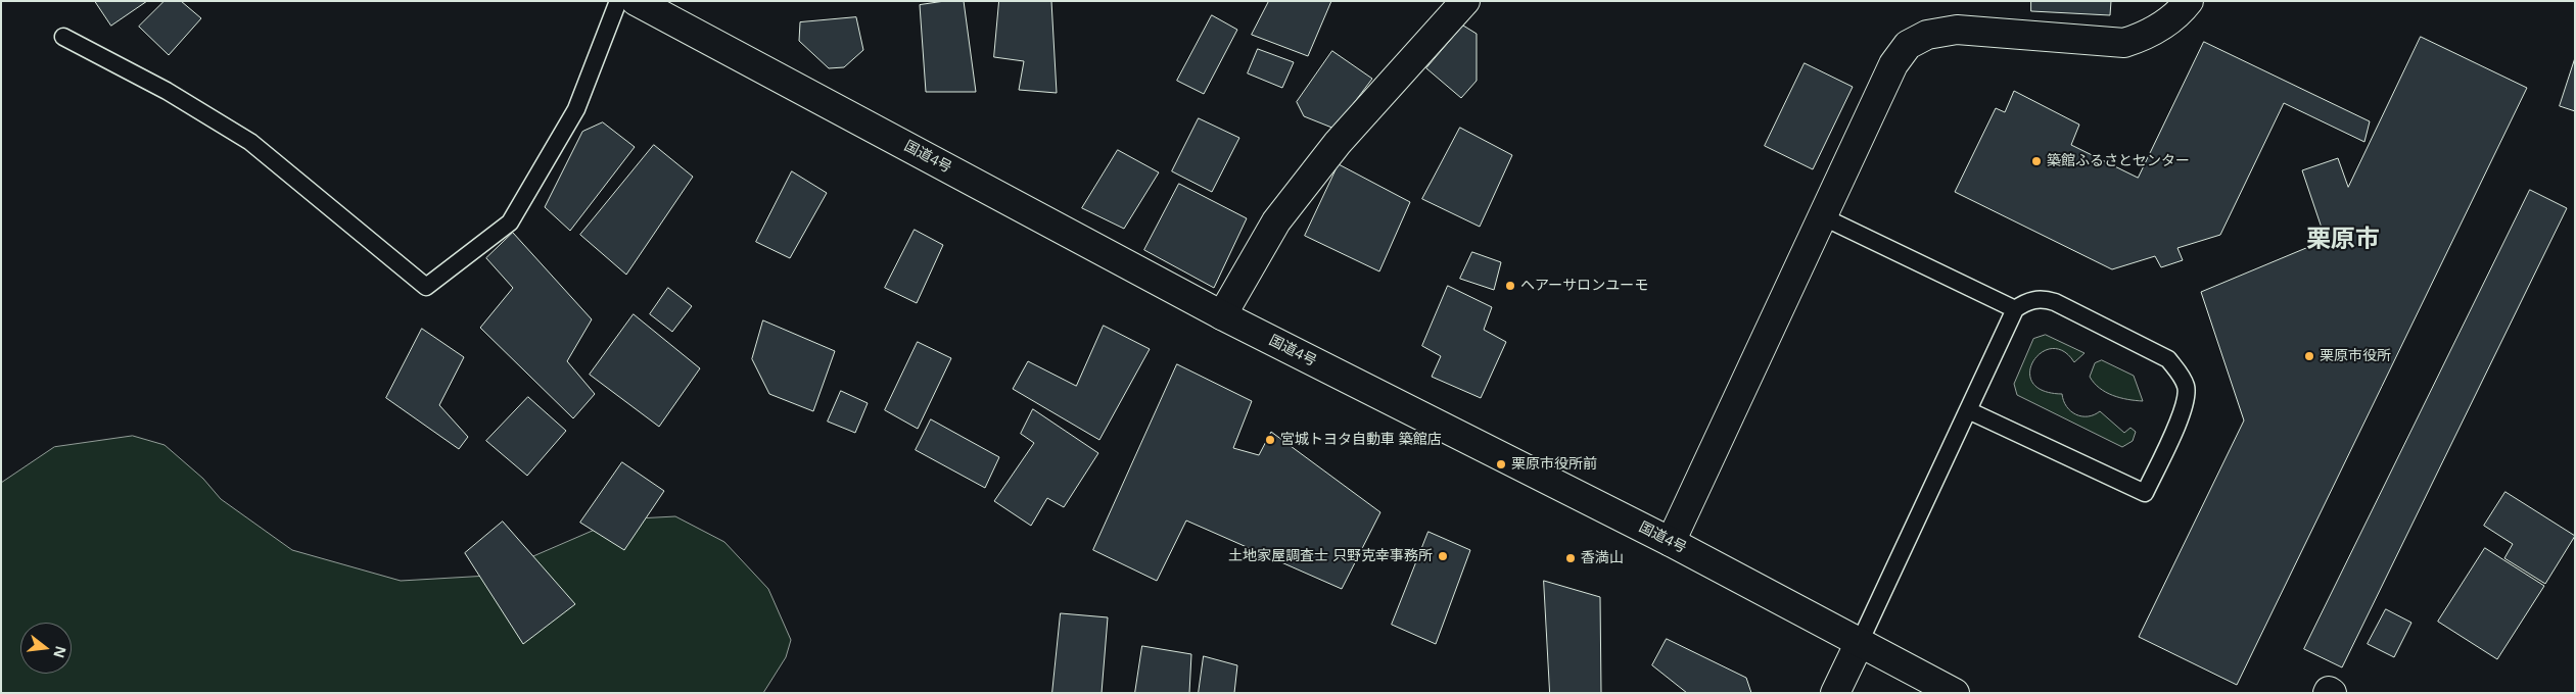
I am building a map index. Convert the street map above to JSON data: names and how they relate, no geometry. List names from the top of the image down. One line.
{"streets":{"main road":["国道4号"]},"districts":["栗原市"],"places":["築館ふるさとセンター","ヘアーサロンユーモ","栗原市役所","宮城トヨタ自動車 築館店","栗原市役所前","土地家屋調査士 只野克幸事務所","香満山"],"north":"right"}
